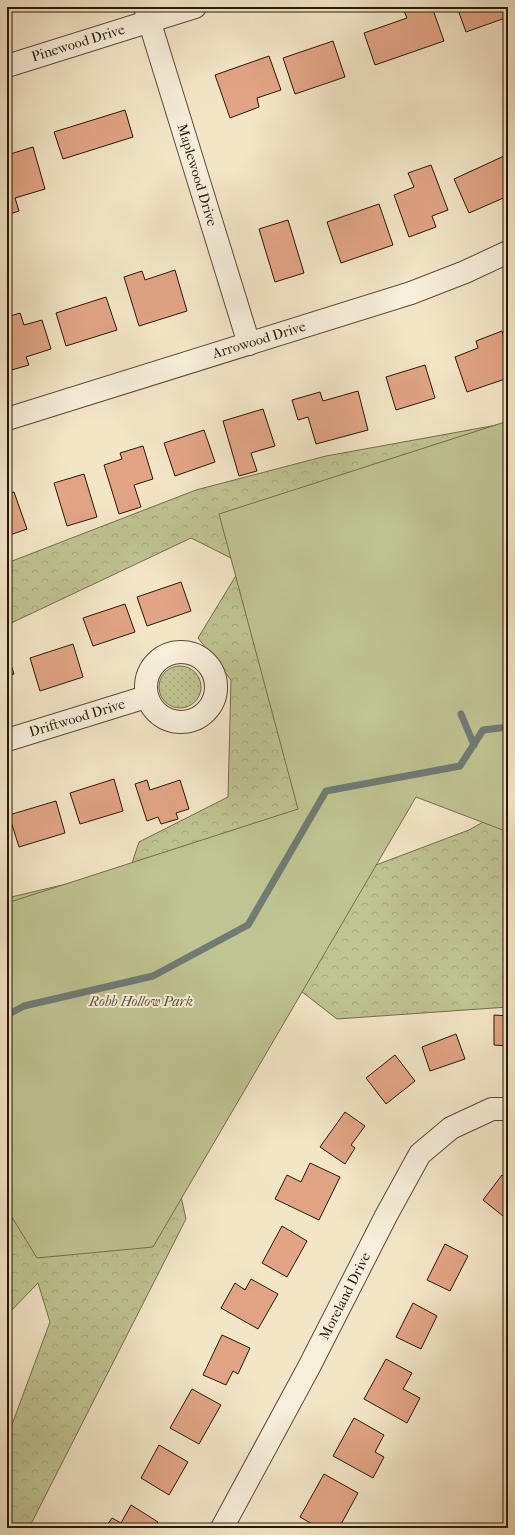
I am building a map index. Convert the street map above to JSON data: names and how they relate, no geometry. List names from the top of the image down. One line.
{"streets":{"street":["Pinewood Drive","Maplewood Drive","Arrowood Drive","Driftwood Drive","Moreland Drive"]},"crossings":[["Pinewood Drive","Maplewood Drive"],["Maplewood Drive","Arrowood Drive"]],"parks":["Robb Hollow Park"]}
